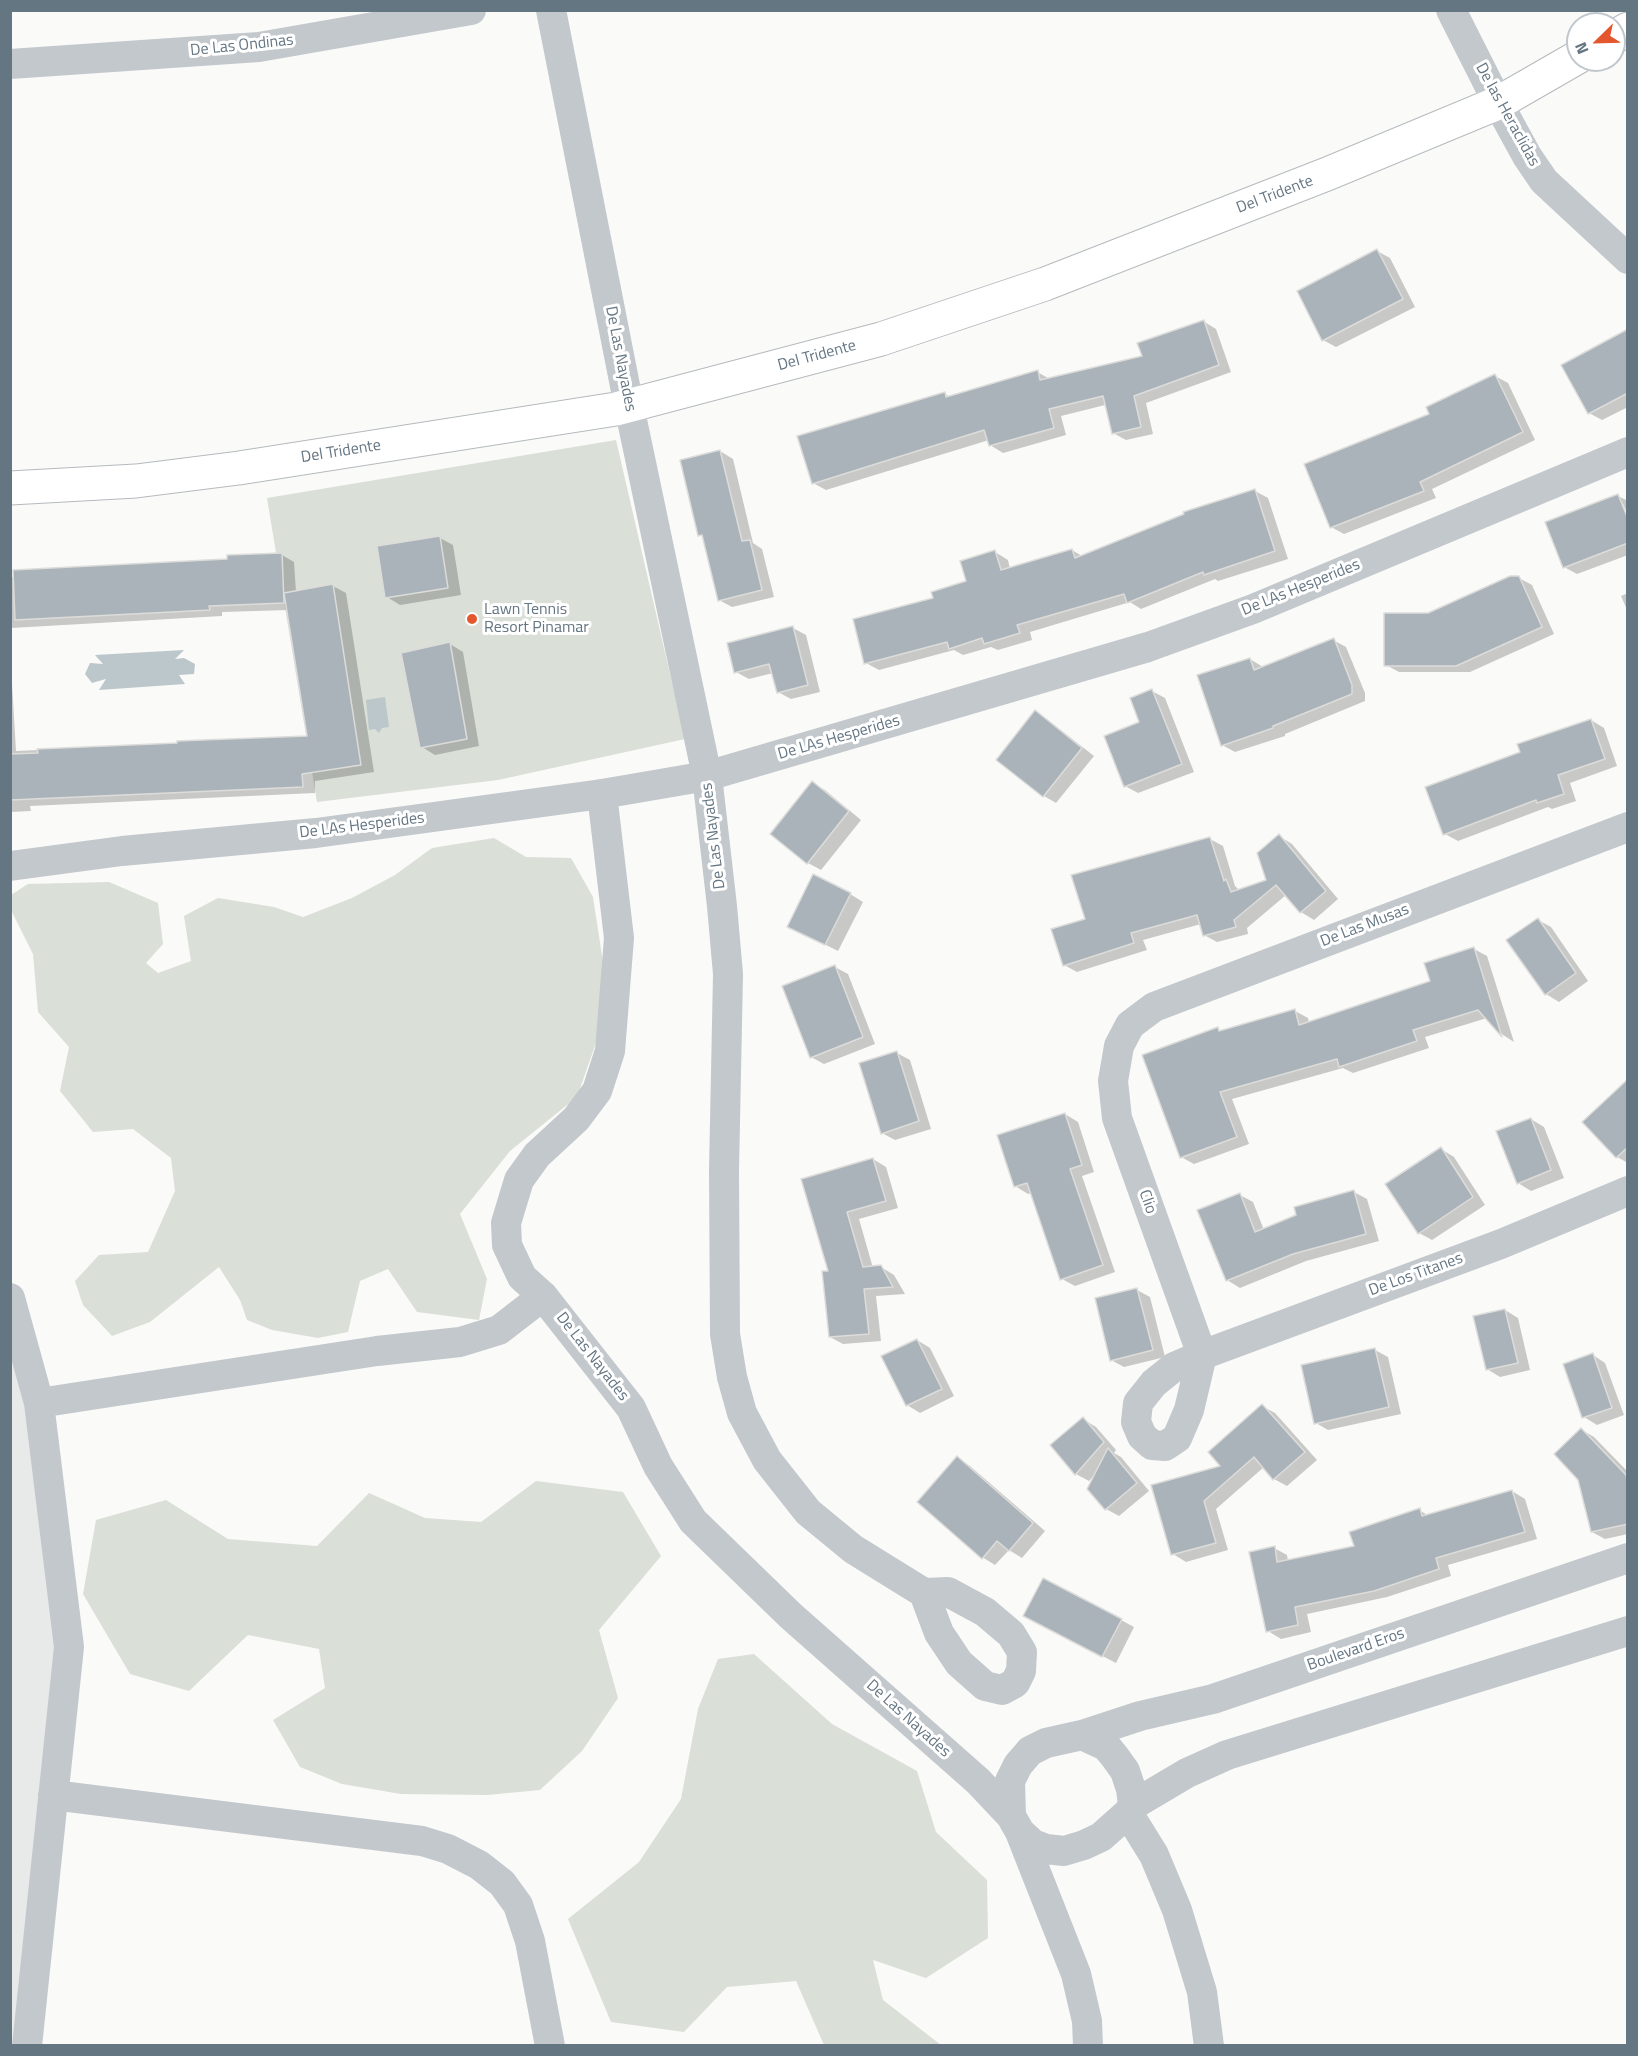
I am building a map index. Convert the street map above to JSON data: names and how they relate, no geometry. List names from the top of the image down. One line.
{"streets":{"main road":["Del Tridente"],"street":["De Las Ondinas","De las Heraclidas","De Las Nayades","De LAs Hesperides","De Las Musas","Clio","De Los Titanes","Boulevard Eros"]},"crossings":[["De las Heraclidas","Del Tridente"],["Del Tridente","De Las Nayades"],["De Las Nayades","De LAs Hesperides"],["De Las Nayades","Boulevard Eros"],["De Las Musas","Clio"],["Clio","De Los Titanes"]],"places":["Lawn Tennis Resort Pinamar"],"north":"bottom left"}
